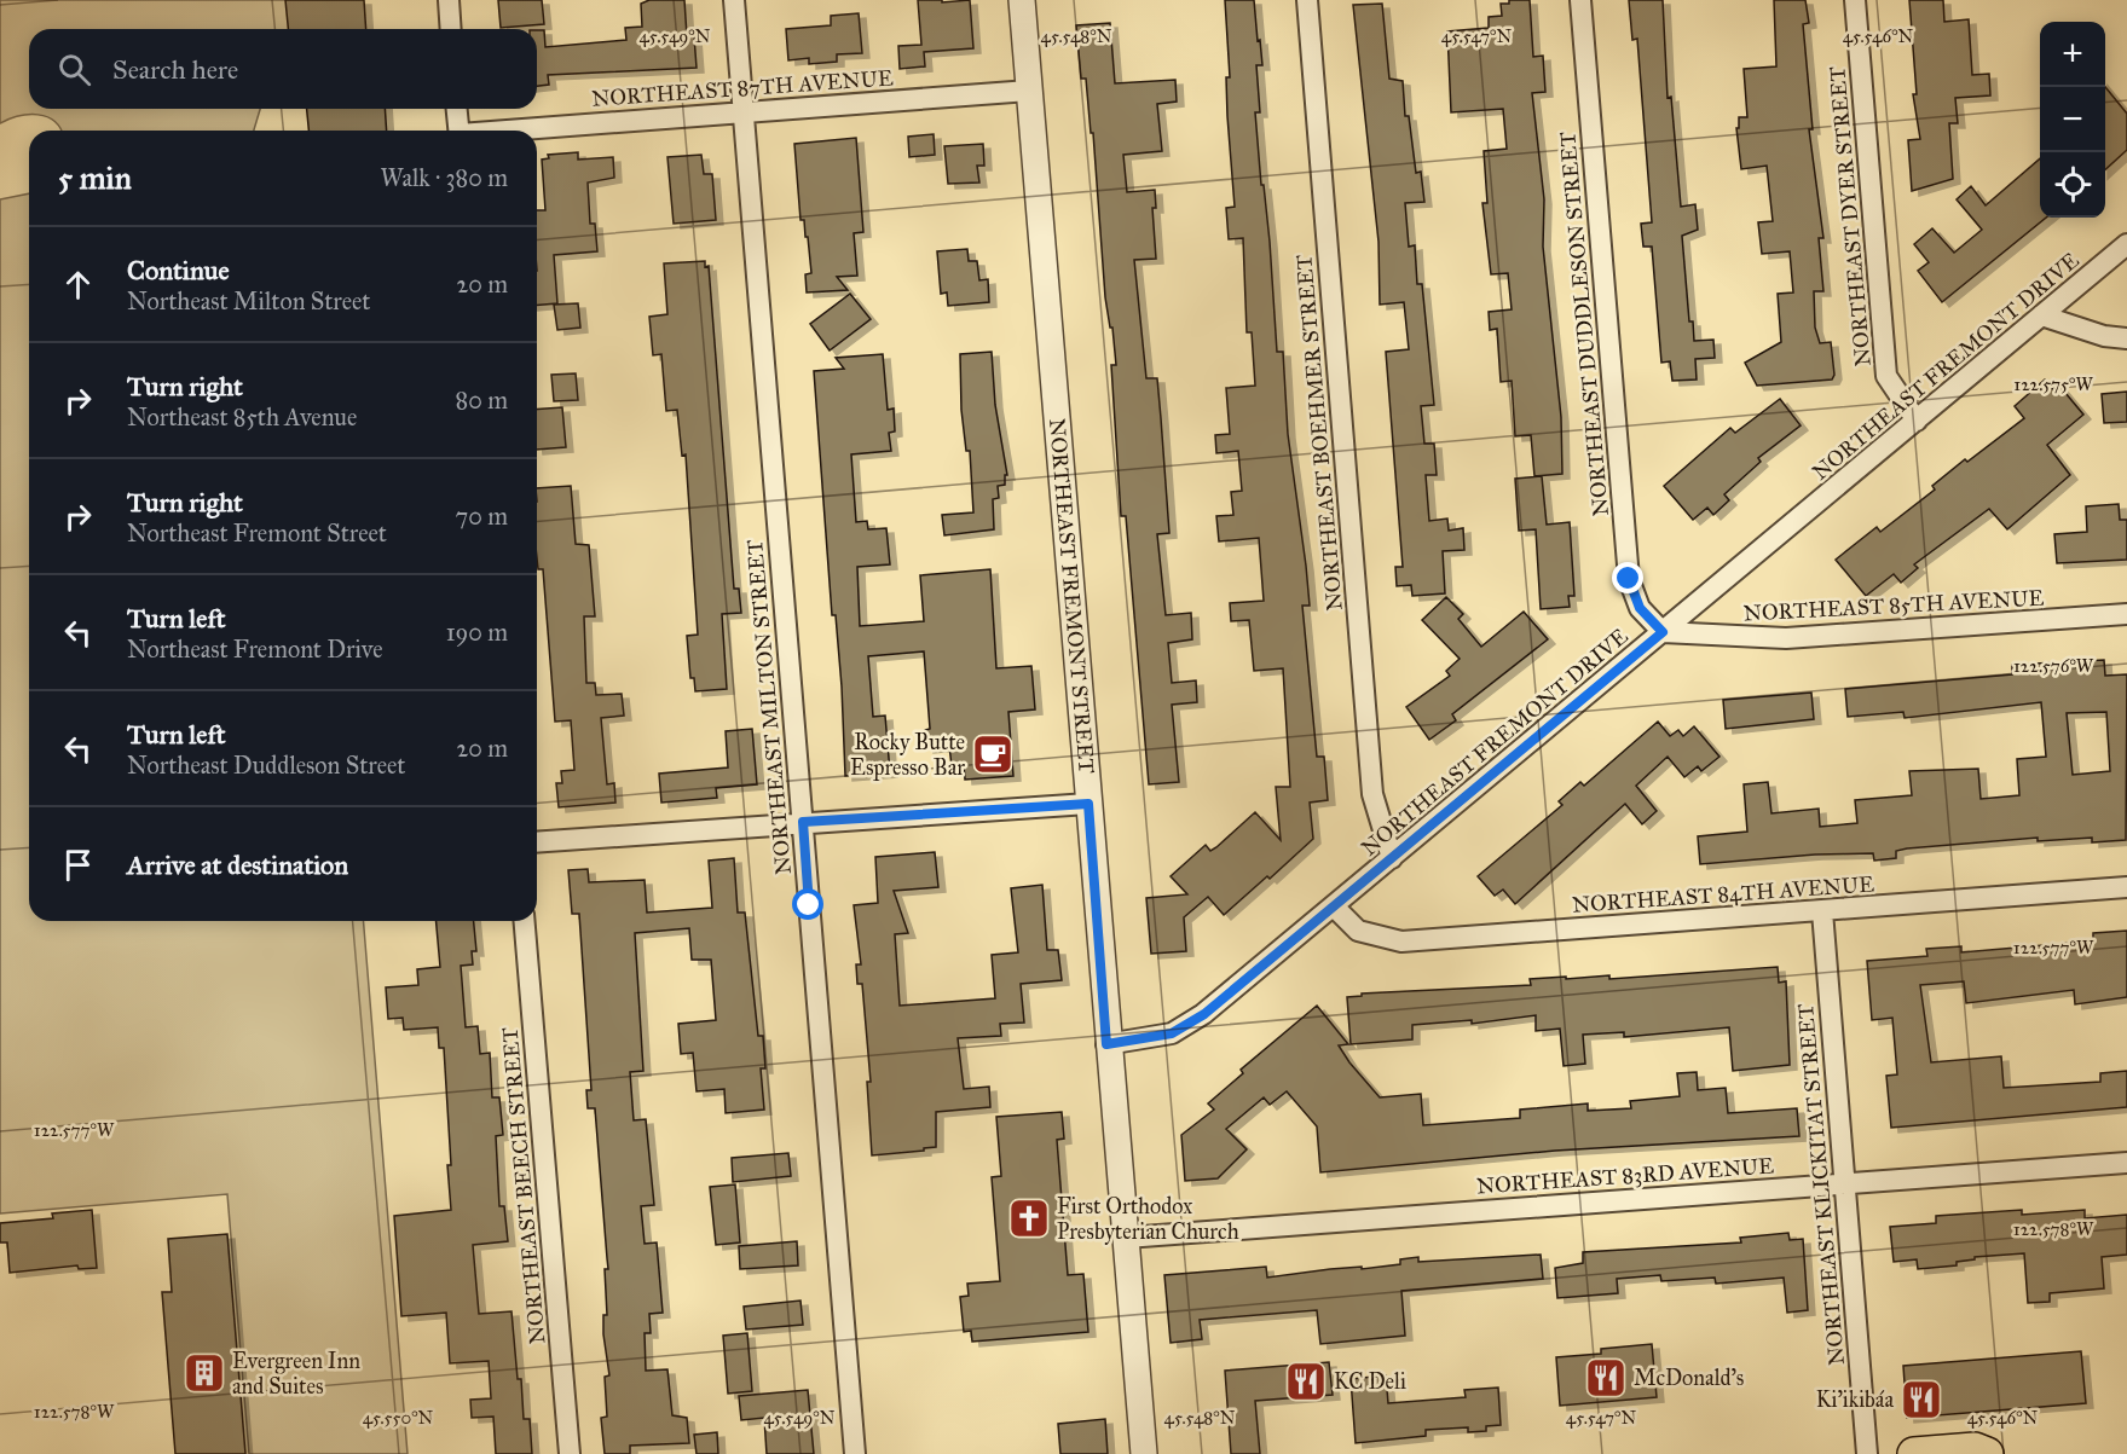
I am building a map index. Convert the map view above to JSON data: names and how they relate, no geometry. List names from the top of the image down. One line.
{"streets":{"street":["NORTHEAST 87TH AVENUE","NORTHEAST DYER STREET","NORTHEAST DUDDLESON STREET","NORTHEAST FREMONT DRIVE","NORTHEAST BOEHMER STREET","NORTHEAST FREMONT STREET","NORTHEAST 85TH AVENUE","NORTHEAST MILTON STREET","NORTHEAST 84TH AVENUE","NORTHEAST 83RD AVENUE","NORTHEAST KLICKITAT STREET","NORTHEAST BEECH STREET"]},"crossings":[["NORTHEAST 87TH AVENUE","NORTHEAST FREMONT STREET"],["NORTHEAST 87TH AVENUE","NORTHEAST MILTON STREET"],["NORTHEAST DYER STREET","NORTHEAST FREMONT DRIVE"],["NORTHEAST DUDDLESON STREET","NORTHEAST FREMONT DRIVE"],["NORTHEAST DUDDLESON STREET","NORTHEAST 85TH AVENUE"],["NORTHEAST FREMONT DRIVE","NORTHEAST BOEHMER STREET"],["NORTHEAST FREMONT DRIVE","NORTHEAST FREMONT STREET"],["NORTHEAST FREMONT DRIVE","NORTHEAST 85TH AVENUE"],["NORTHEAST FREMONT DRIVE","NORTHEAST 84TH AVENUE"],["NORTHEAST FREMONT STREET","NORTHEAST 83RD AVENUE"],["NORTHEAST 84TH AVENUE","NORTHEAST KLICKITAT STREET"],["NORTHEAST 83RD AVENUE","NORTHEAST KLICKITAT STREET"]],"places":{"cafe":["Rocky Butte Espresso Bar"],"church":["First Orthodox Presbyterian Church"],"building":["Evergreen Inn and Suites"],"restaurant":["McDonald's","KC Deli","Ki’ikibáa"]},"page":{"map_buttons":["+","−"],"search":"Search here","heading":["5 min","Walk · 380 m"],"list":[["Continue","Northeast Milton Street","20 m"],["Turn right","Northeast 85th Avenue","80 m"],["Turn right","Northeast Fremont Street","70 m"],["Turn left","Northeast Fremont Drive","190 m"],["Turn left","Northeast Duddleson Street","20 m"],"Arrive at destination"]},"coordinates":["45.549°N","45.548°N","45.547°N","45.546°N","122.575°W","122.576°W","122.577°W","122.578°W","45.550°N"]}
